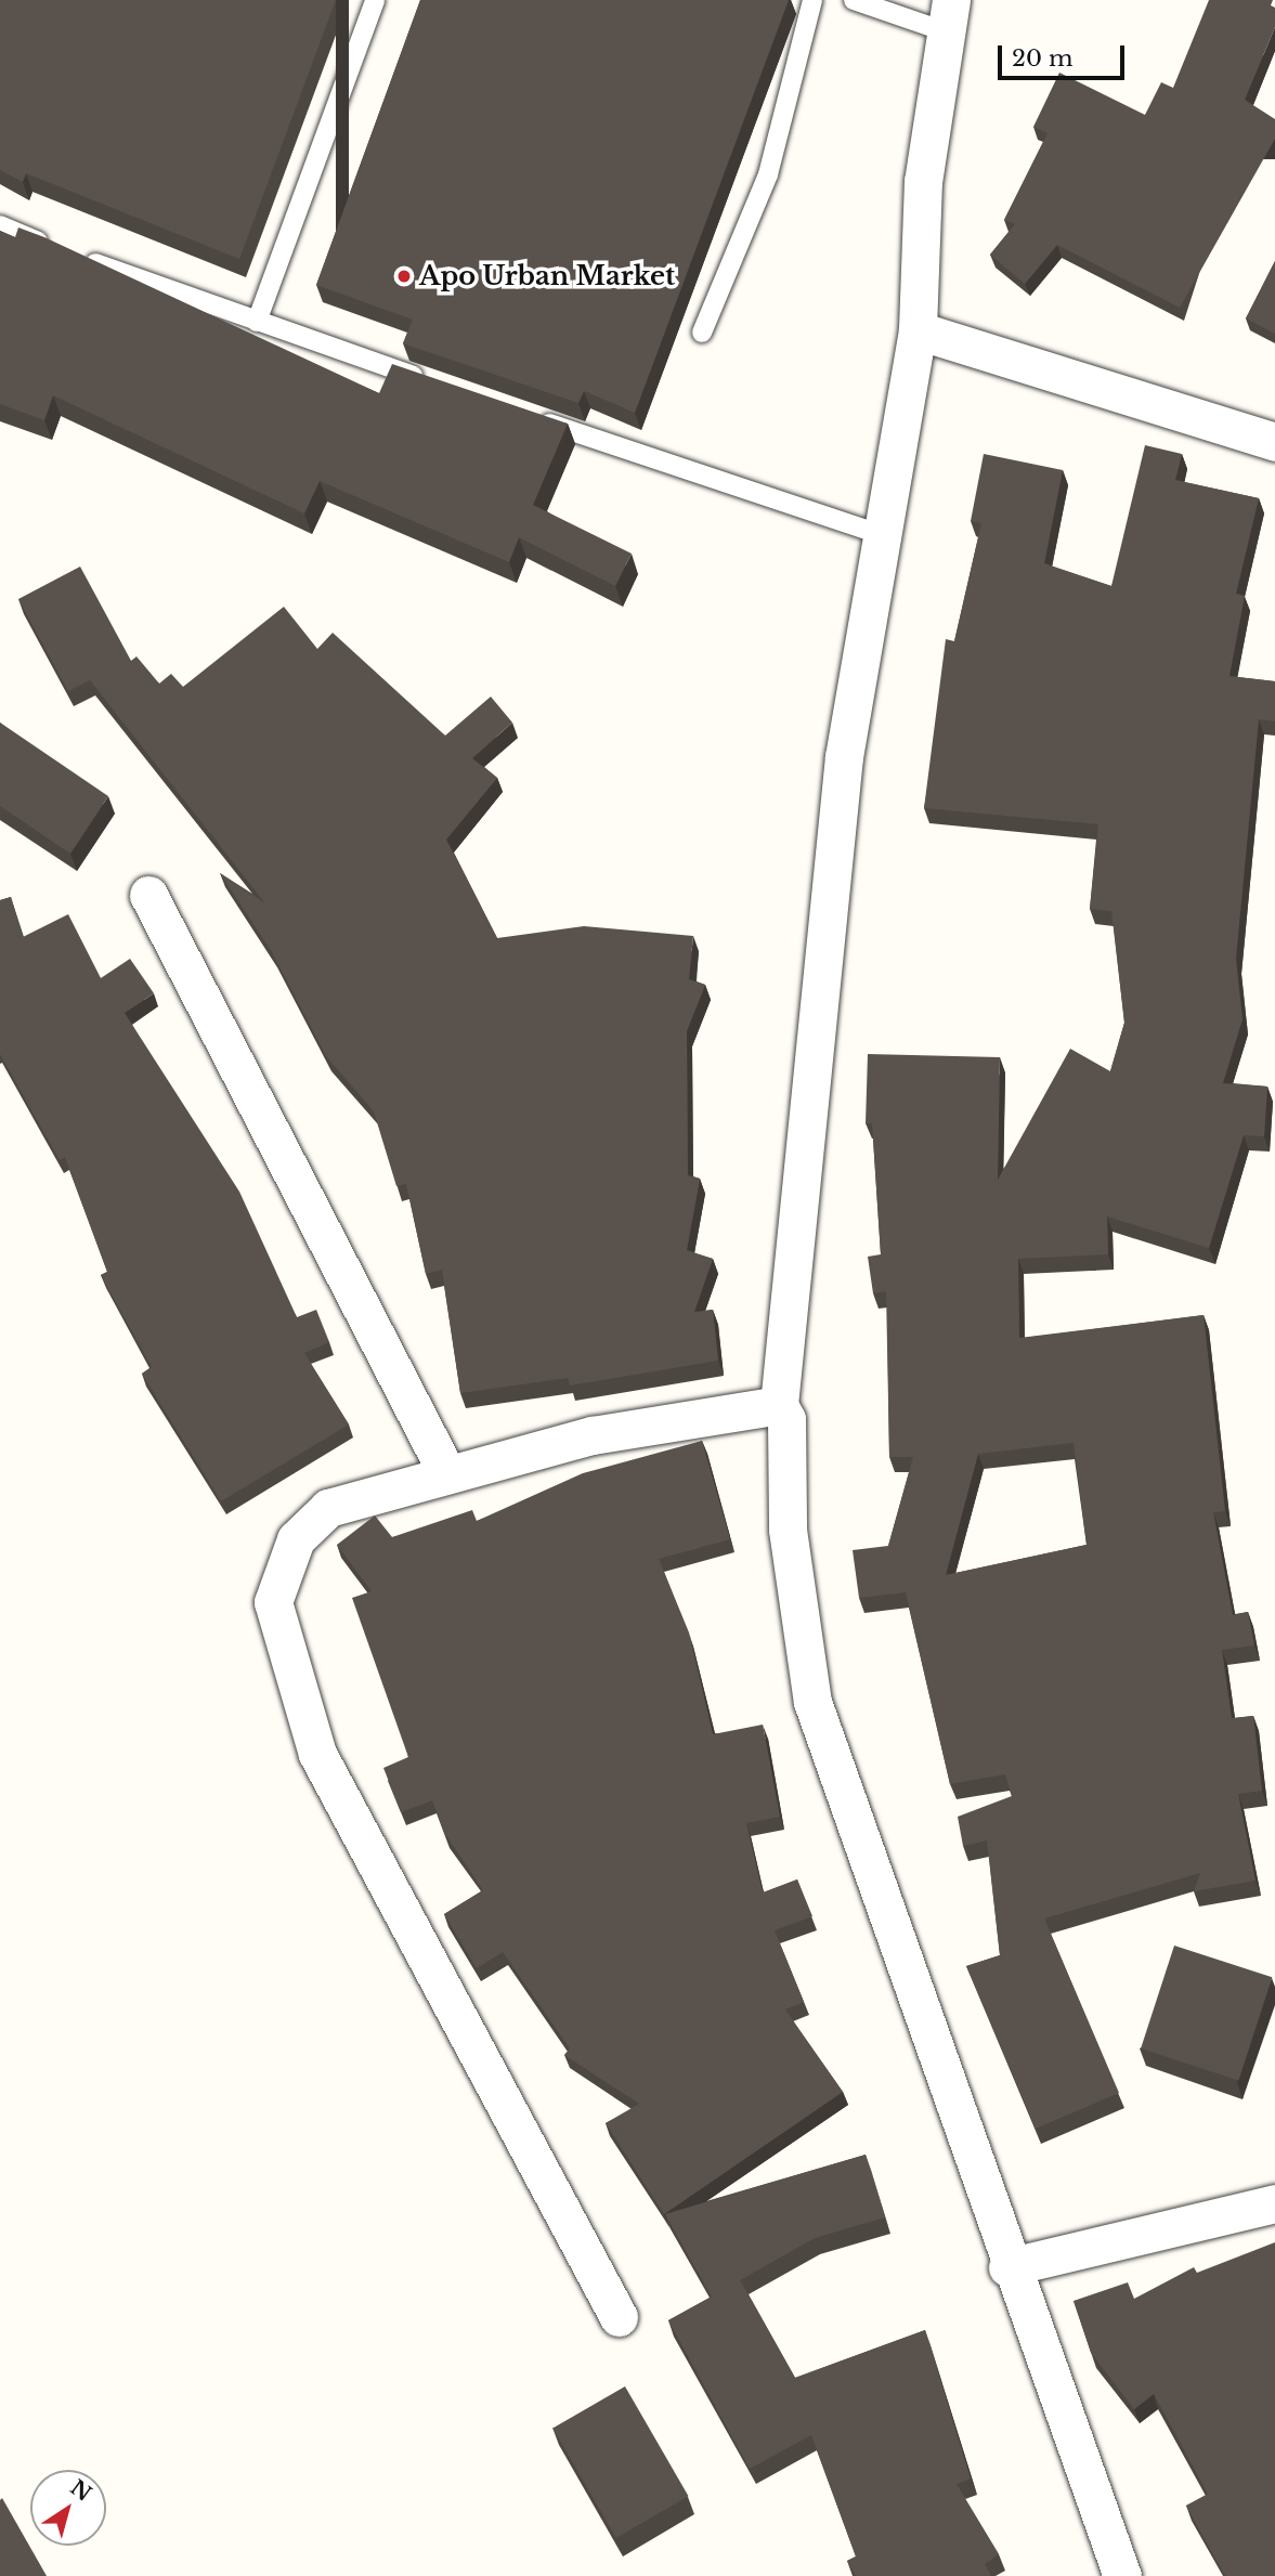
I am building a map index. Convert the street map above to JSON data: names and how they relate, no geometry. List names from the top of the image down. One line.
{"places":["Apo Urban Market"],"scale_bar":"20 m","north":"top right"}
